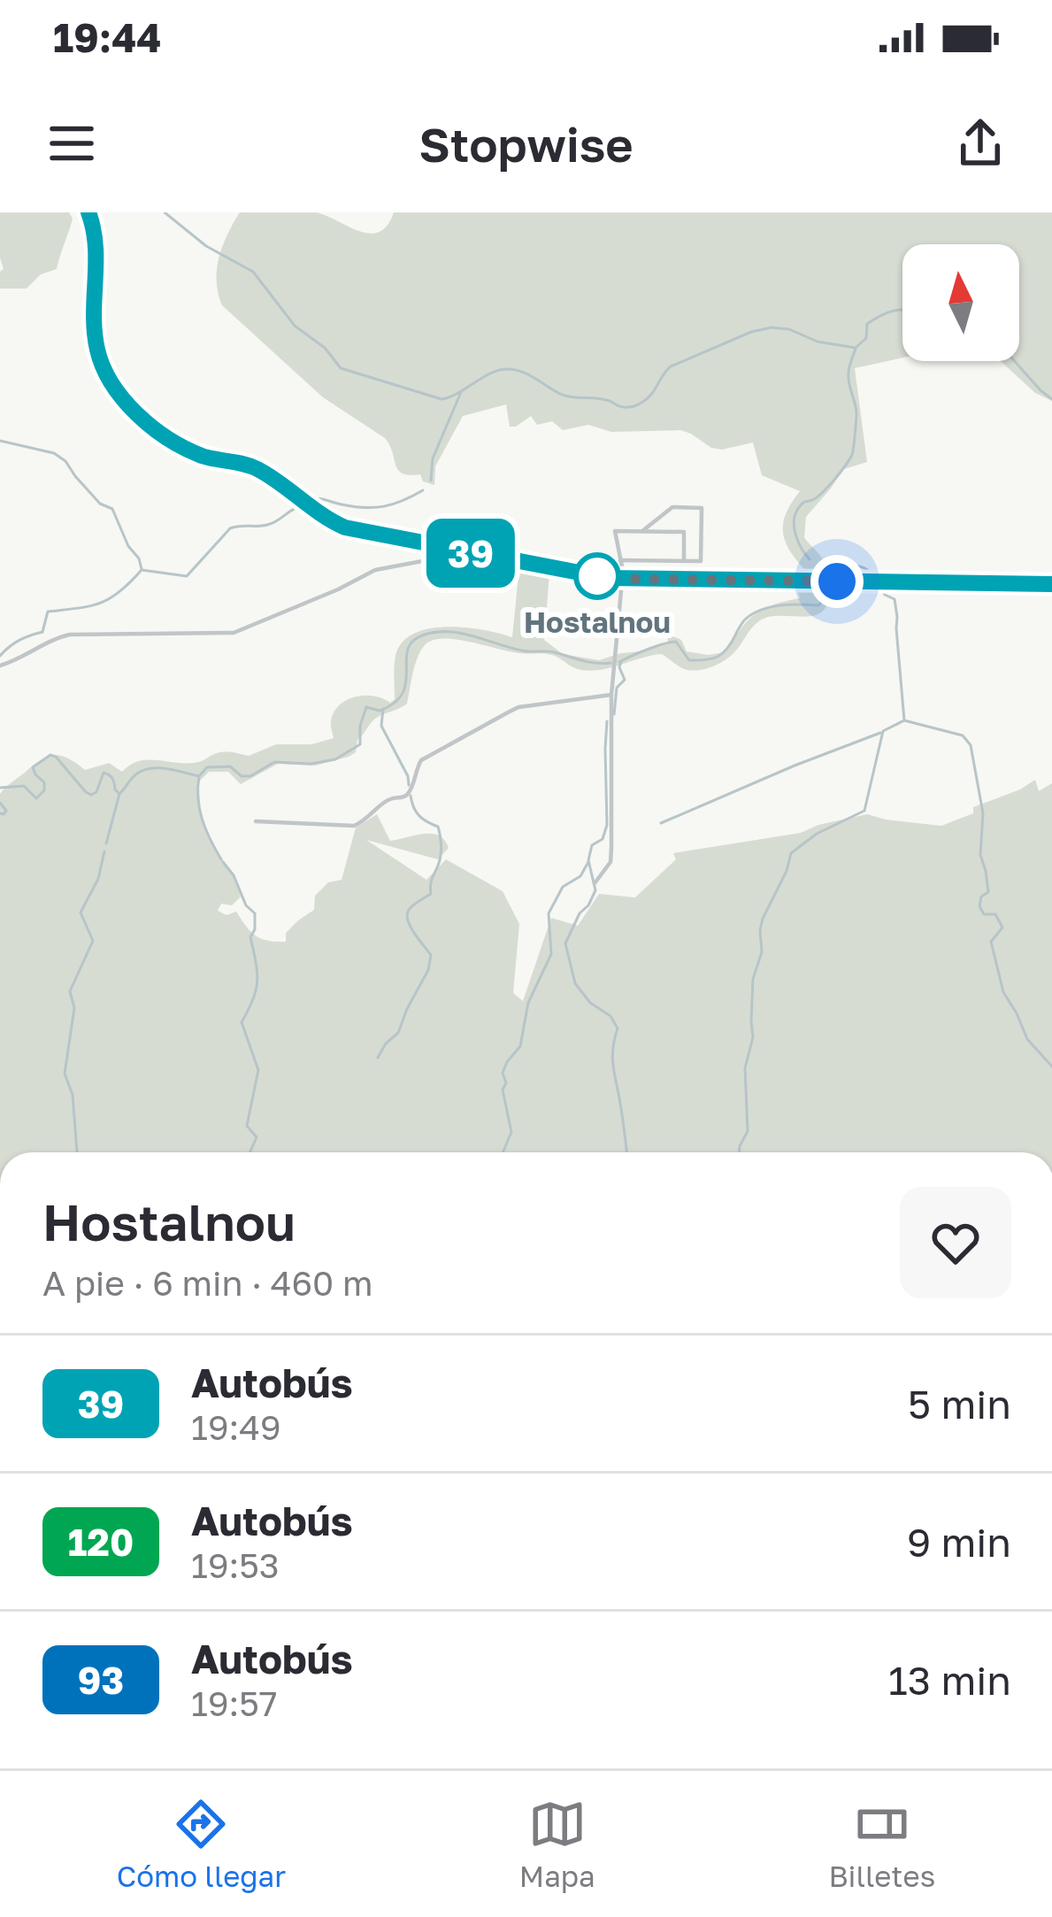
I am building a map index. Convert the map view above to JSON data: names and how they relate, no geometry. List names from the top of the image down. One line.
{"places":["Hostalnou"],"lines":["bus line 39"],"north":"top","page":{"status":"19:44","header":"Stopwise","on_map":"39","heading":["Hostalnou","A pie · 6 min · 460 m"],"list":[{"mark":"39","name":"Autobús","note":"19:49","value":"5 min"},{"mark":"120","name":"Autobús","note":"19:53","value":"9 min"},{"mark":"93","name":"Autobús","note":"19:57","value":"13 min"}],"tabs":["Cómo llegar","Mapa","Billetes"]}}
